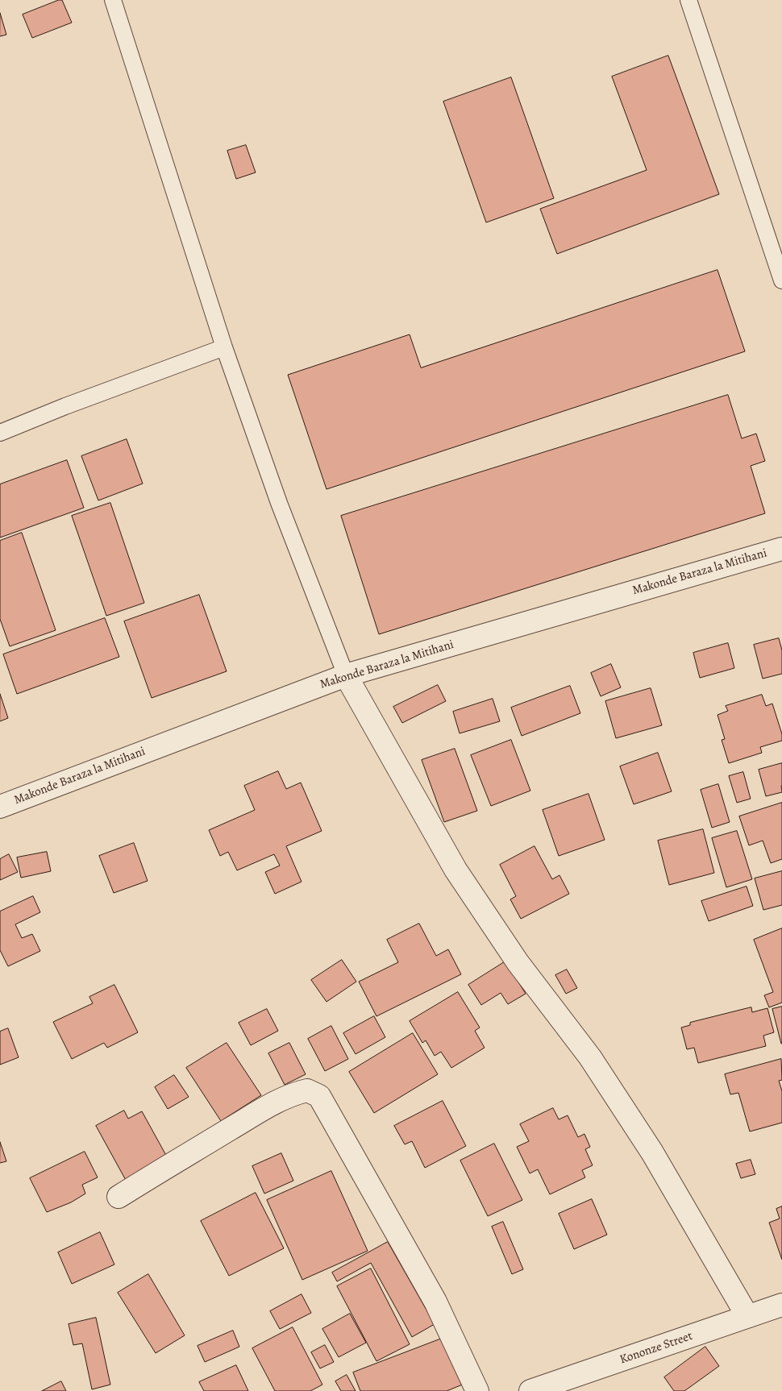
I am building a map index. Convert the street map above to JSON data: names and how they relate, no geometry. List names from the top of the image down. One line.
{"streets":{"street":["Makonde Baraza la Mitihani","Kononze Street"]}}
